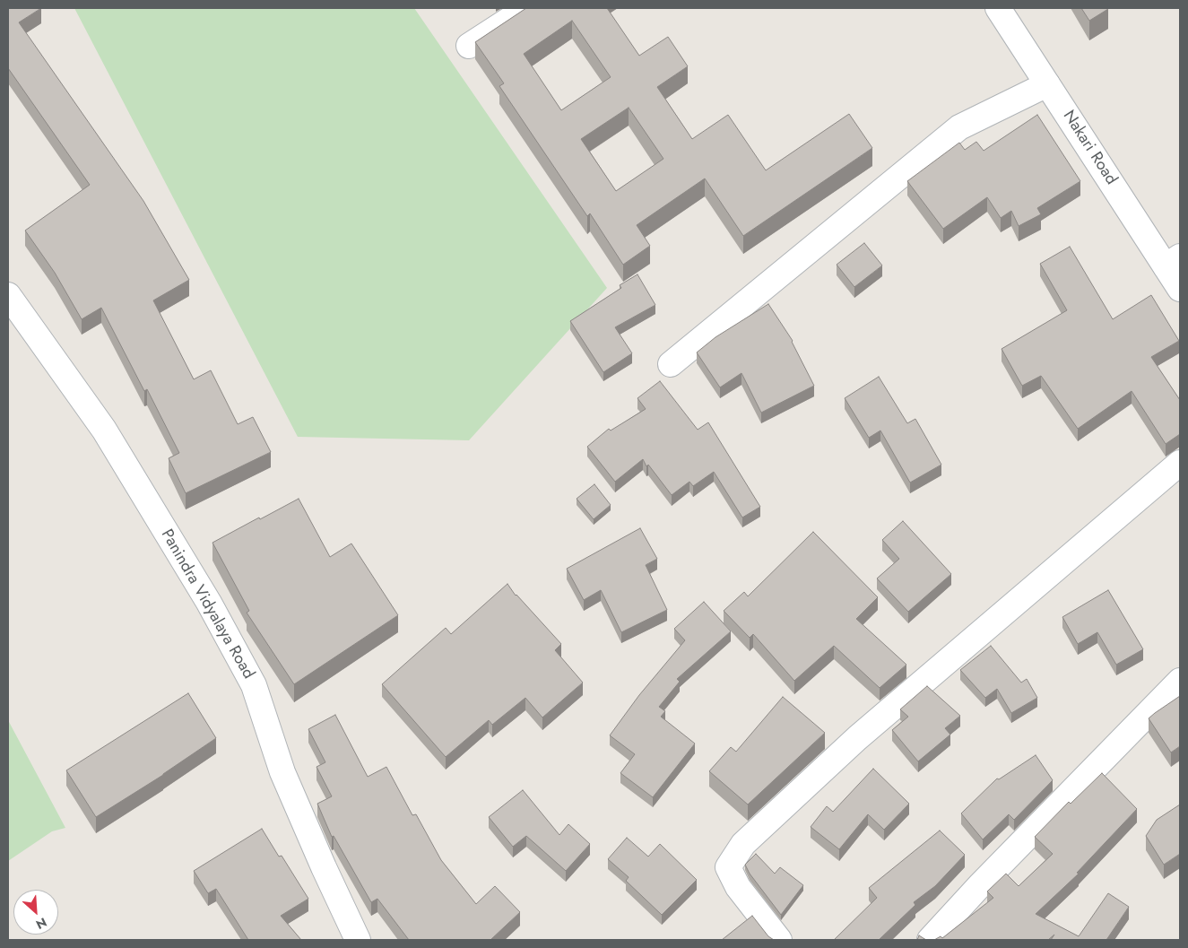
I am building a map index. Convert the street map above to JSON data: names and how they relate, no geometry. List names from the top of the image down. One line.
{"streets":{"street":["Nakari Road","Panindra Vidyalaya Road"]},"north":"bottom right"}
